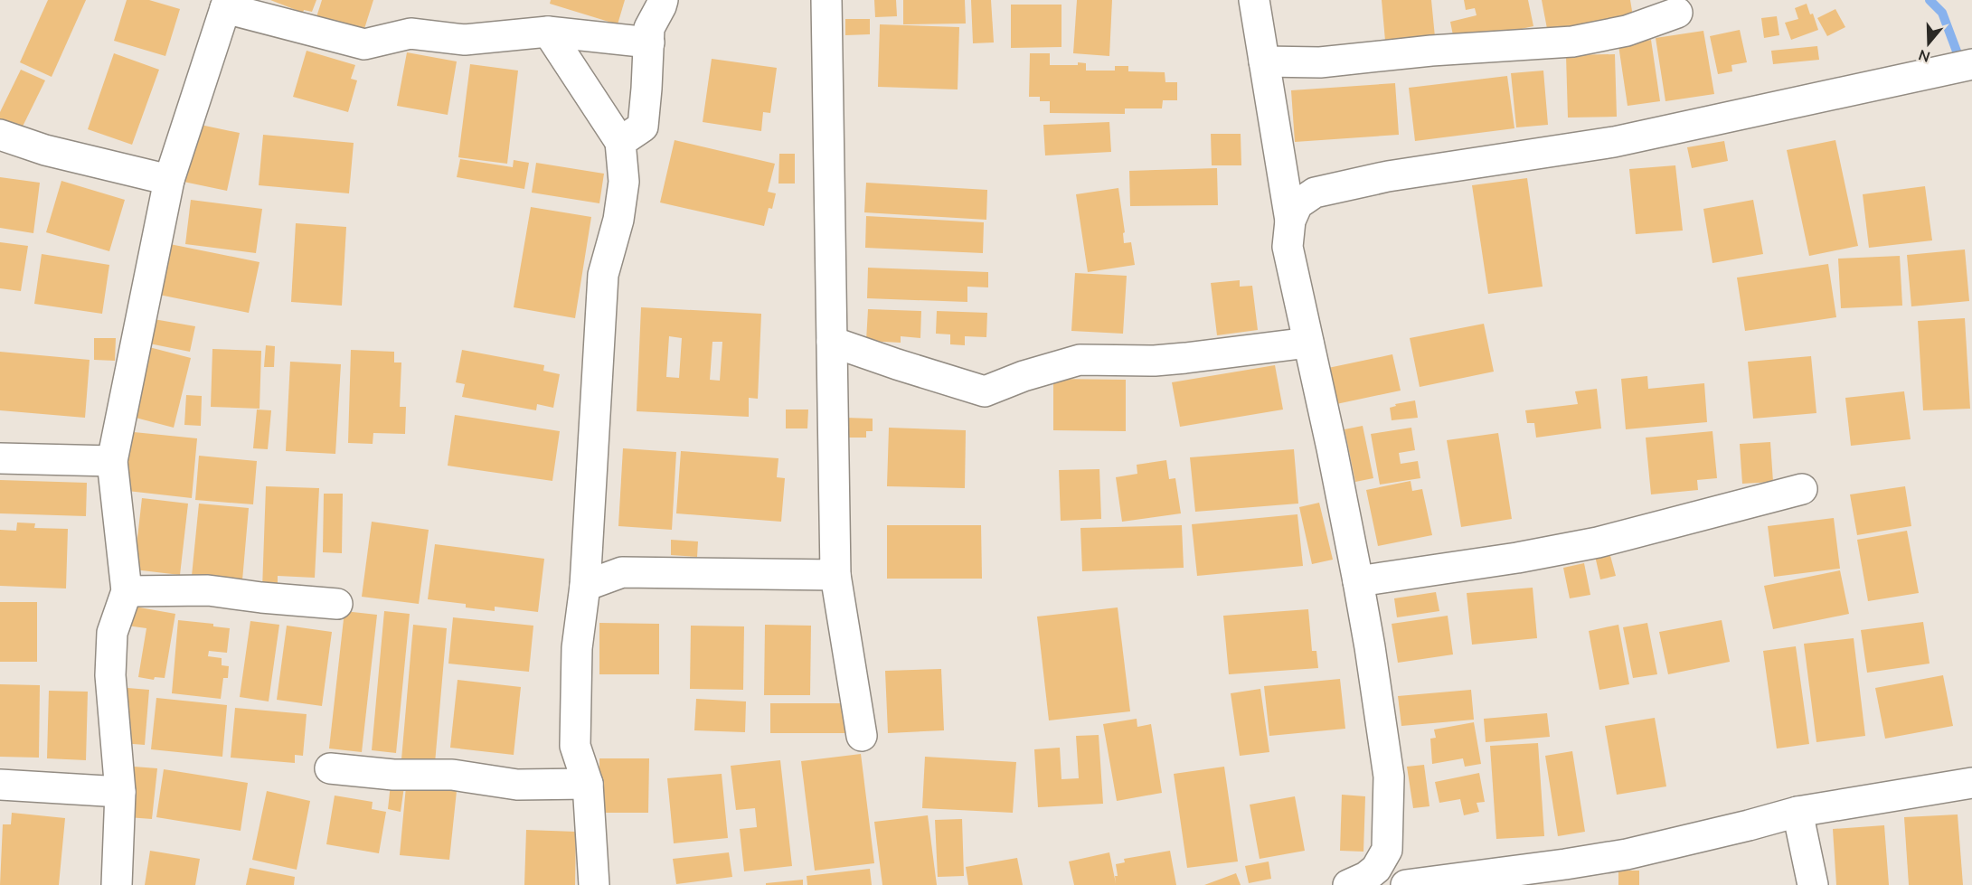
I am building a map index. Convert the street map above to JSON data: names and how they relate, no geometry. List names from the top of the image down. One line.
{"north":"bottom"}
